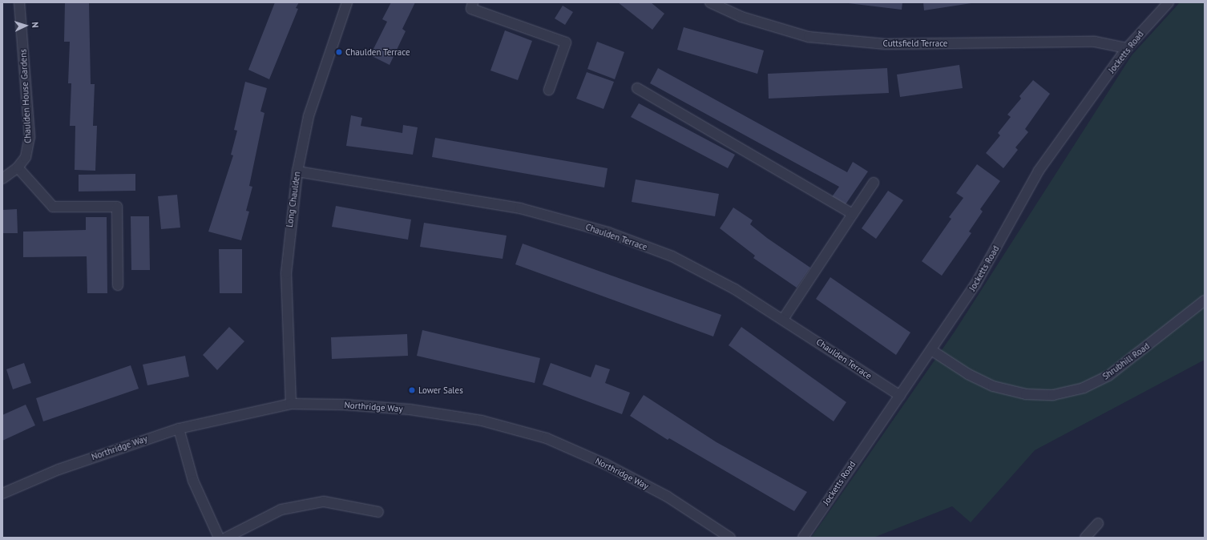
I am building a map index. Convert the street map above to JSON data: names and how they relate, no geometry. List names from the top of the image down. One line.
{"streets":{"street":["Cuttsfield Terrace","Jocketts Road","Chaulden House Gardens","Long Chaulden","Chaulden Terrace","Shrubhill Road","Northridge Way"]},"crossings":[["Cuttsfield Terrace","Jocketts Road"],["Jocketts Road","Chaulden Terrace"],["Jocketts Road","Shrubhill Road"],["Long Chaulden","Chaulden Terrace"],["Long Chaulden","Northridge Way"]],"places":["Chaulden Terrace","Lower Sales"],"north":"right"}
